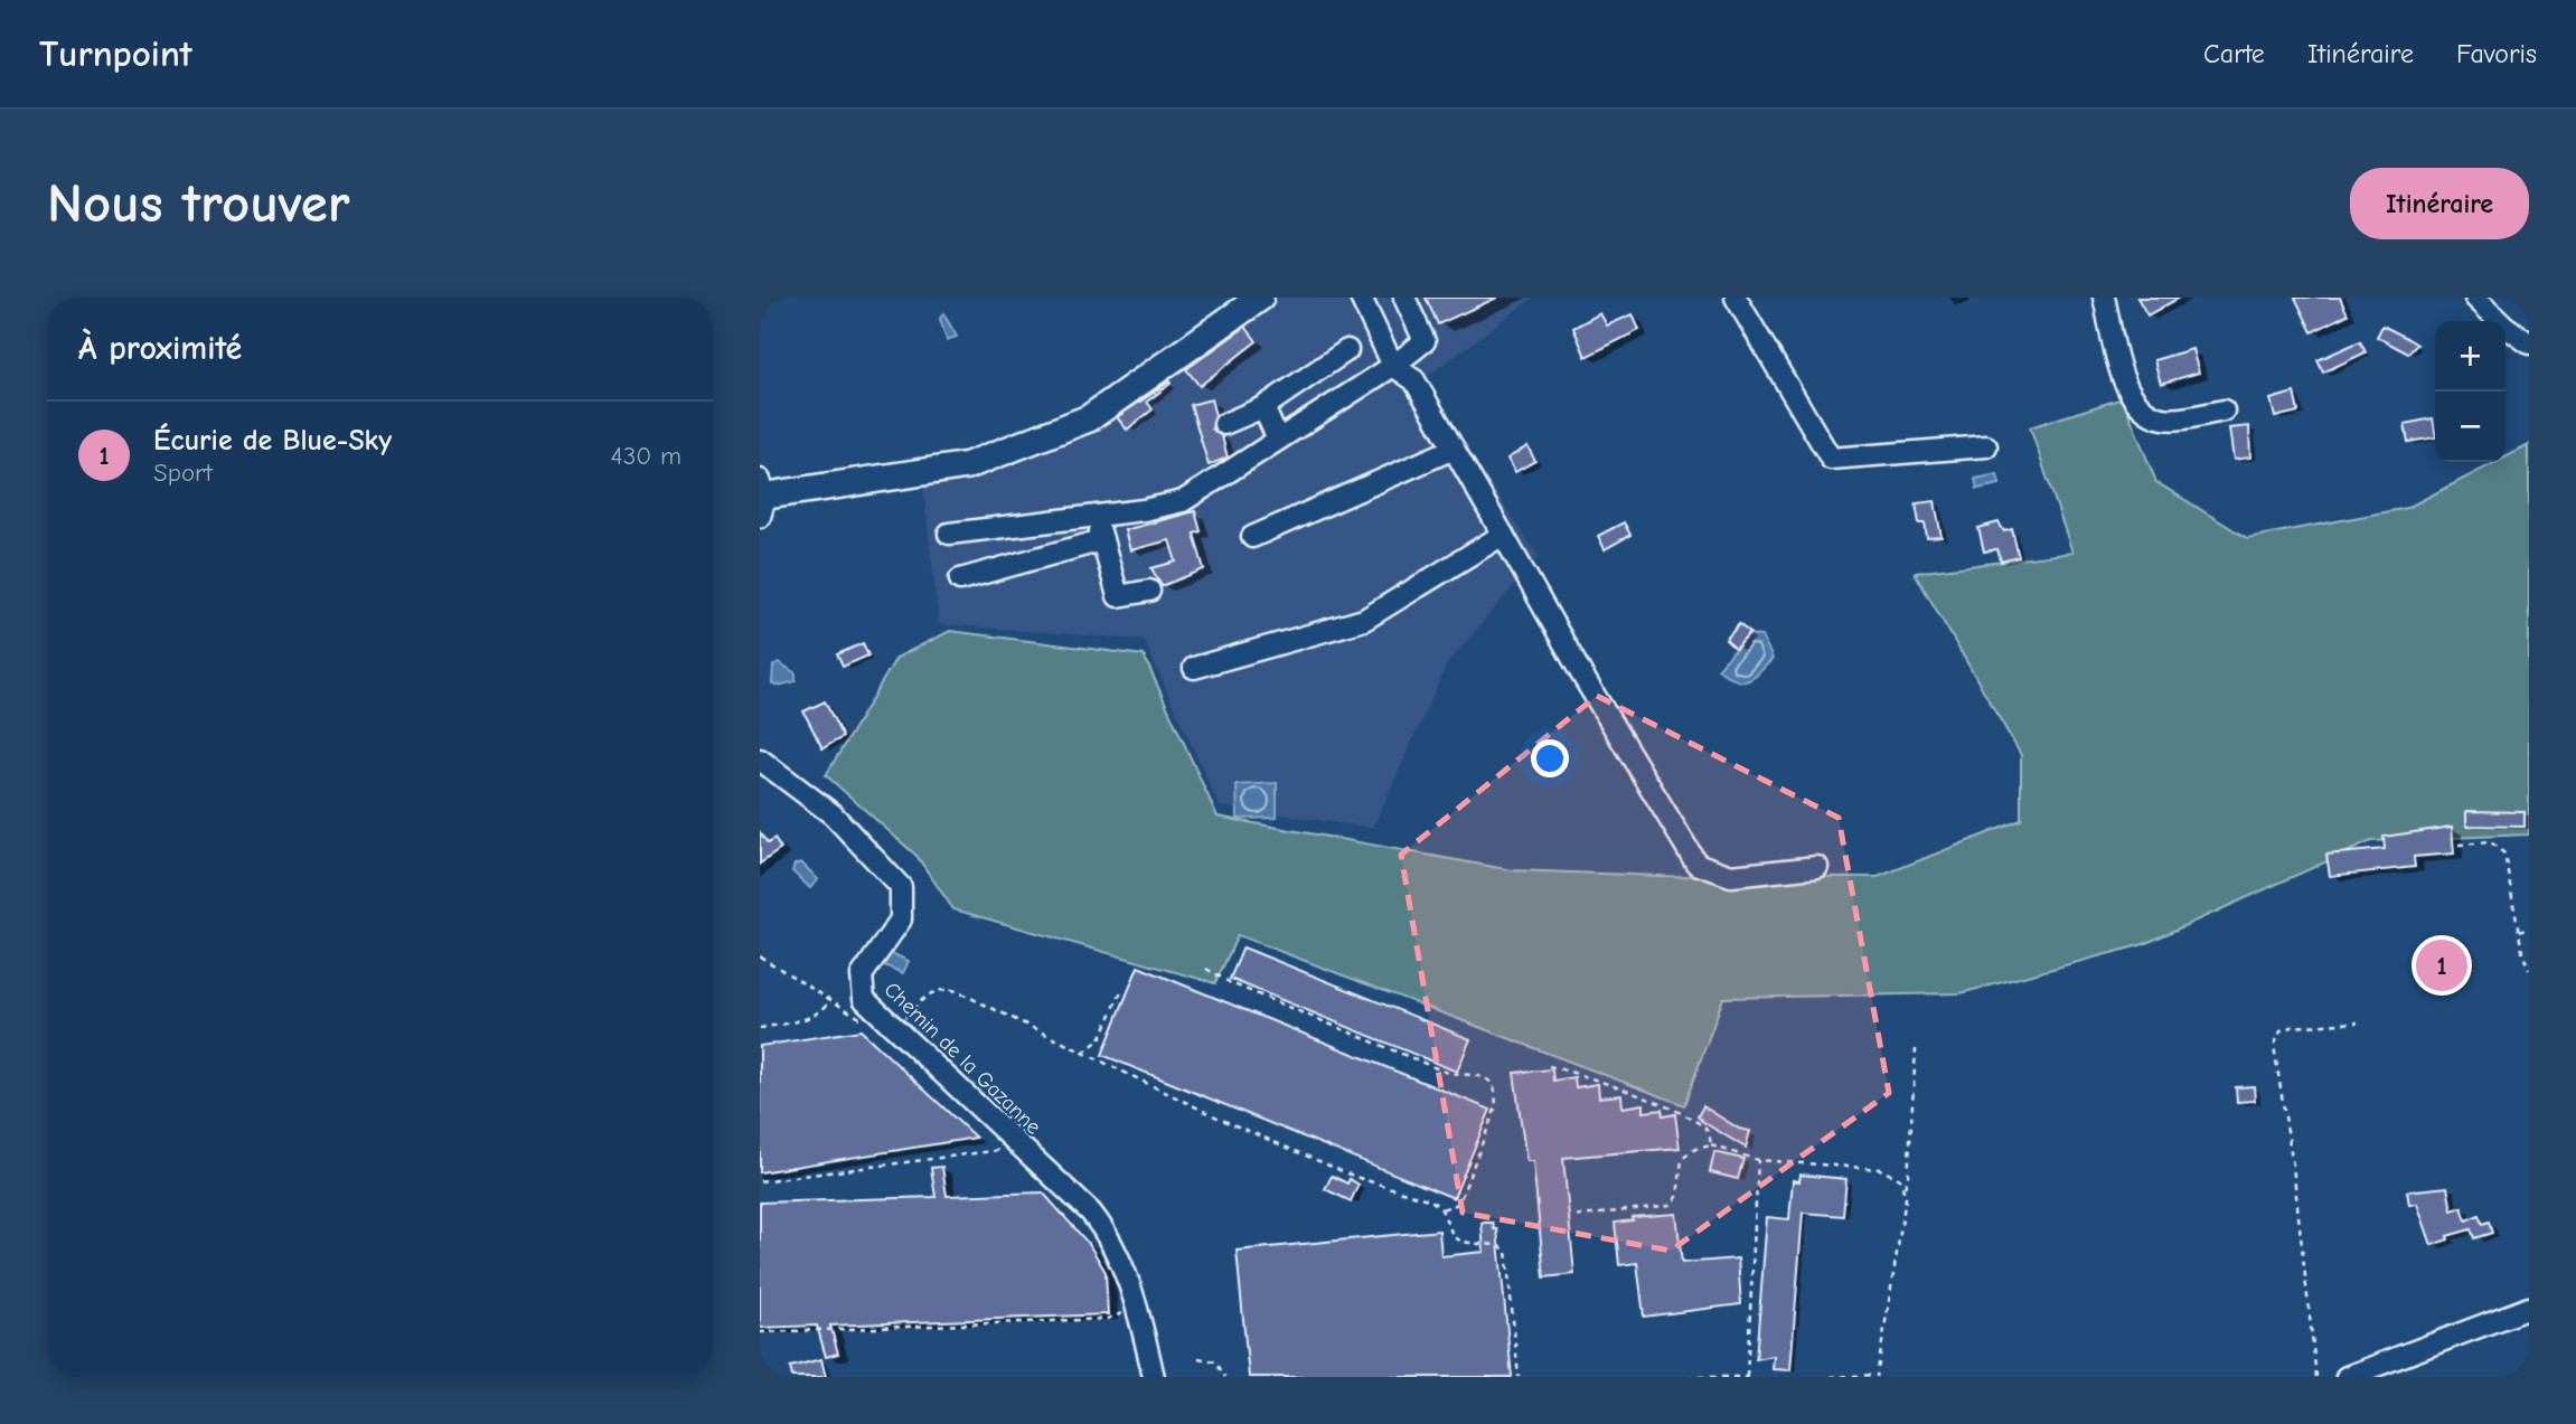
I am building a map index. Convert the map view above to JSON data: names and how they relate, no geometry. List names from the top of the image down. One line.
{"streets":{"street":["Chemin de la Gazanne"]},"page":{"header":"Turnpoint","nav":["Carte","Itinéraire","Favoris"],"buttons":"Itinéraire","title":"Nous trouver","heading":"À proximité","map_buttons":["+","−"],"list":[{"mark":"1","name":"Écurie de Blue-Sky","note":"Sport","value":"430 m"}],"pins":"1"}}
